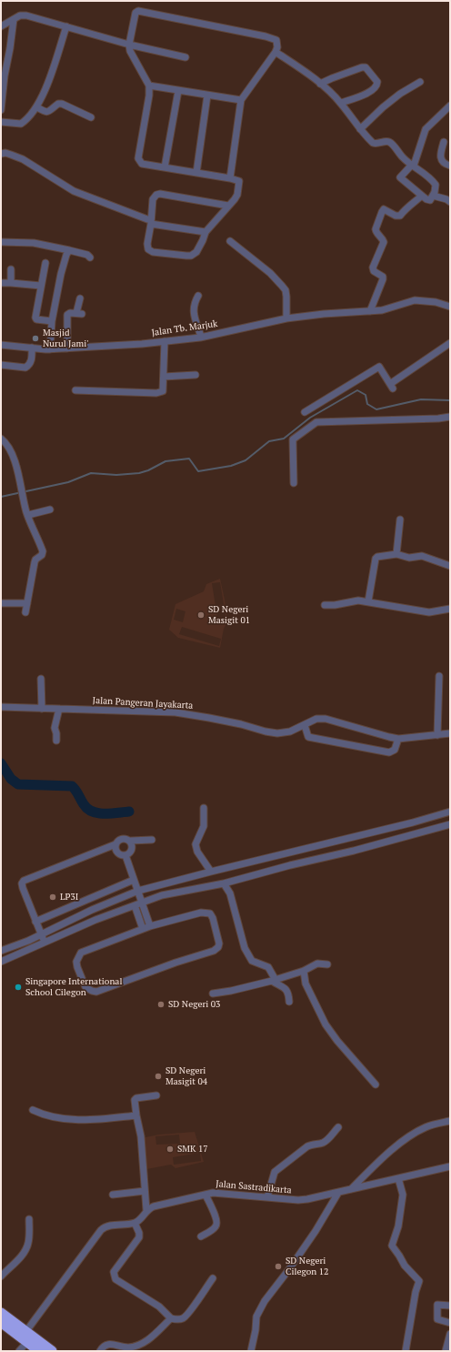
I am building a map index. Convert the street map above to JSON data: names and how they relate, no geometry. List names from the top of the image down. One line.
{"streets":{"street":["Jalan Tb. Marjuk","Jalan Pangeran Jayakarta","Jalan Sastradikarta"]},"places":["Masjid Nurul Jami'","SD Negeri Masigit 01","LP3I","Singapore International School Cilegon","SD Negeri 03","SD Negeri Masigit 04","SMK 17","SD Negeri Cilegon 12"]}
